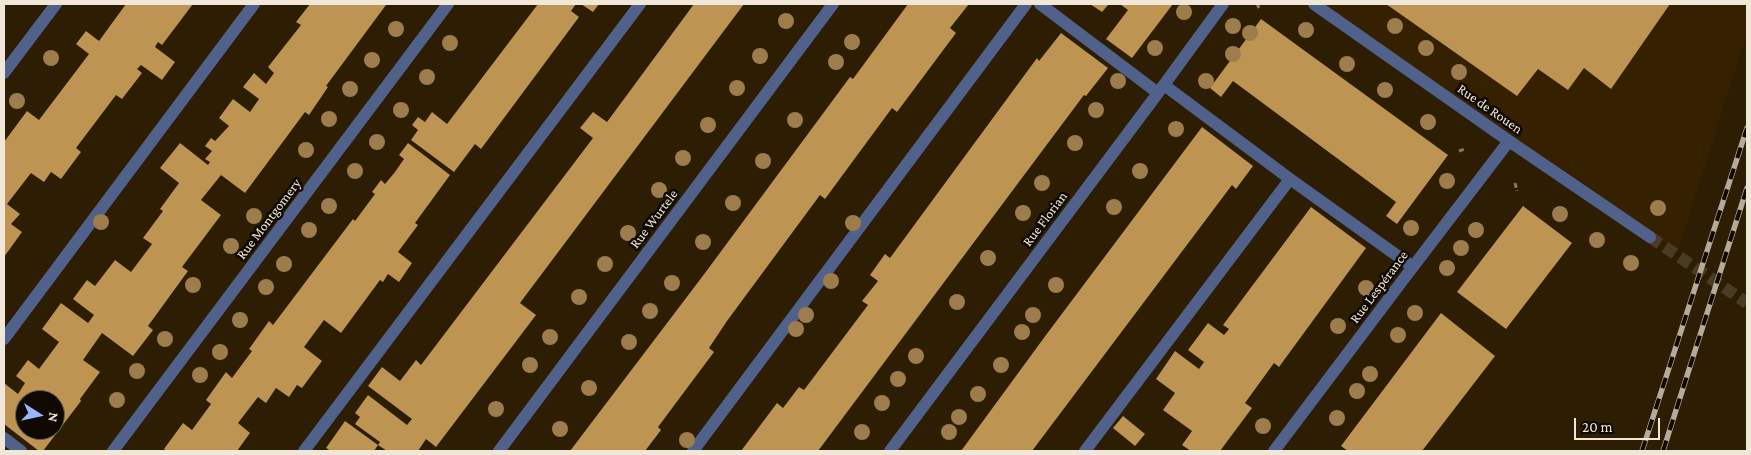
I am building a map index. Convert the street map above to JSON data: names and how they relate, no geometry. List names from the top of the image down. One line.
{"streets":{"street":["Rue de Rouen","Rue Montgomery","Rue Wurtele","Rue Florian","Rue Lespérance"]},"crossings":[["Rue de Rouen","Rue Lespérance"]],"scale_bar":"20 m","north":"right"}
